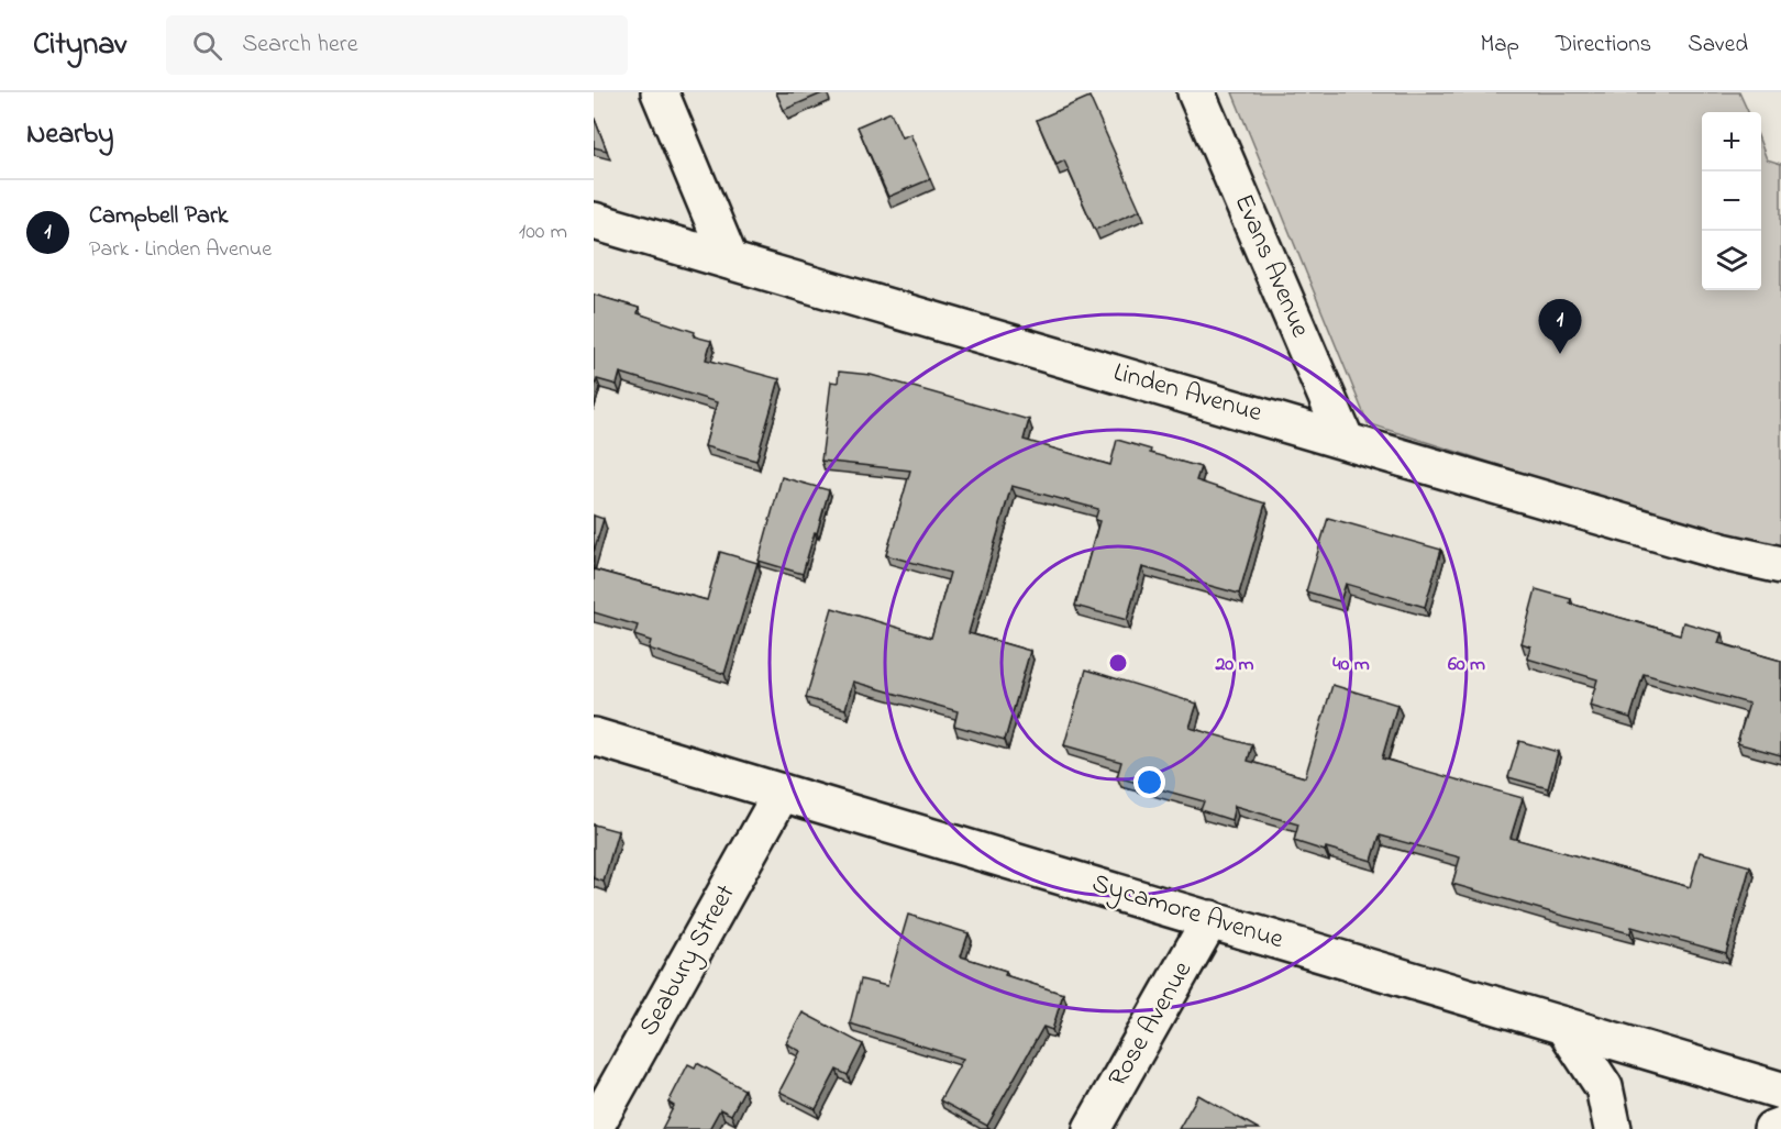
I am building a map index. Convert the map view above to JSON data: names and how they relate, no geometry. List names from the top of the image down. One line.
{"streets":{"street":["Evans Avenue","Linden Avenue","Sycamore Avenue","Seabury Street","Rose Avenue"]},"crossings":[["Evans Avenue","Linden Avenue"],["Sycamore Avenue","Seabury Street"],["Sycamore Avenue","Rose Avenue"]],"page":{"header":"Citynav","search":"Search here","nav":["Map","Directions","Saved"],"heading":"Nearby","map_buttons":["+","−"],"list":[{"mark":"1","name":"Campbell Park","note":"Park · Linden Avenue","value":"100 m"}],"pins":"1"},"rings":["20 m","40 m","60 m"]}
